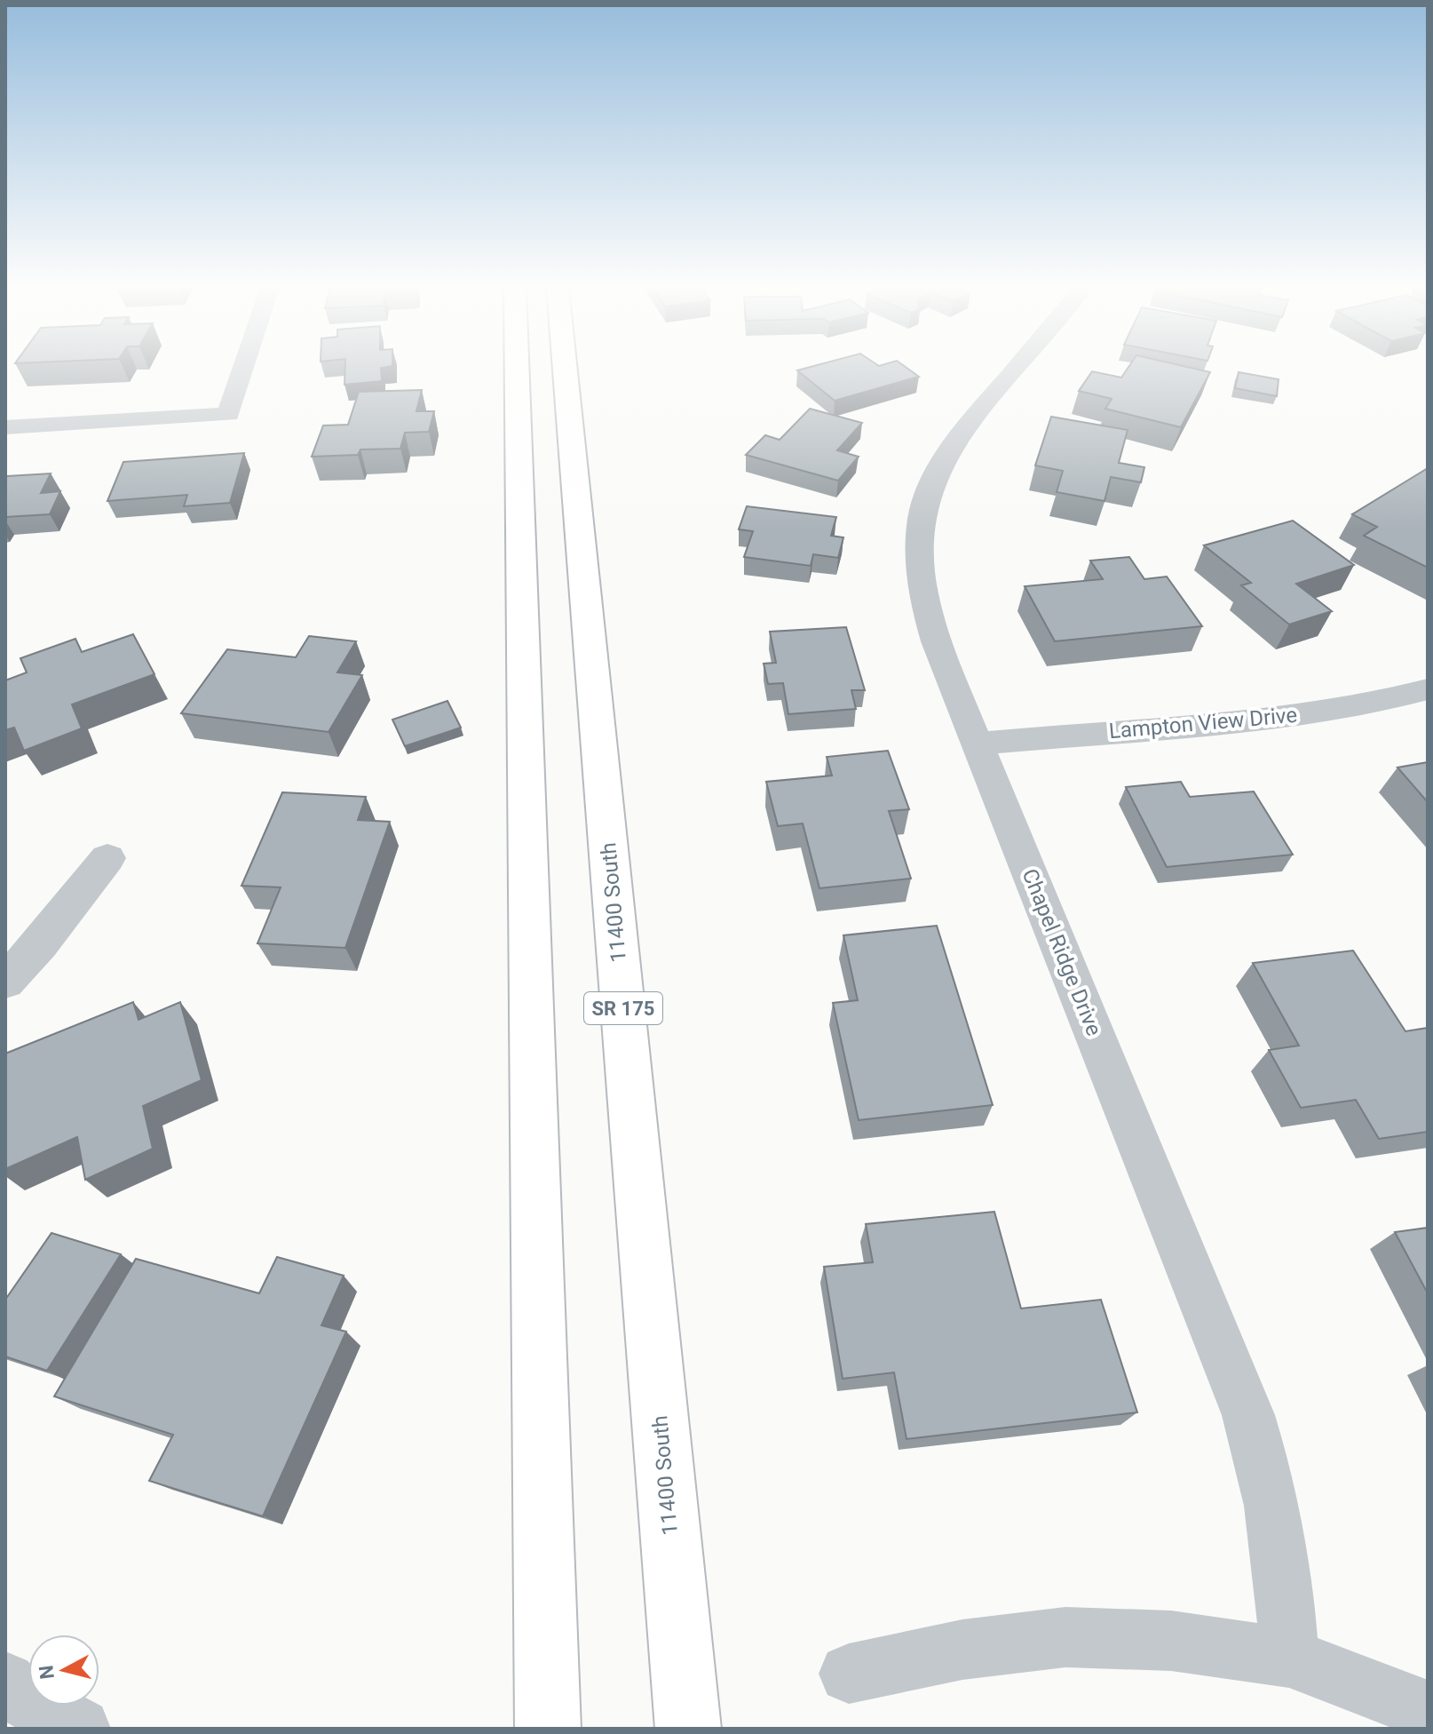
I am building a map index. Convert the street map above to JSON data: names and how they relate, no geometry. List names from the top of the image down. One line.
{"streets":{"main road":["11400 South","SR 175"],"street":["Lampton View Drive","Chapel Ridge Drive"]},"crossings":[["Lampton View Drive","Chapel Ridge Drive"]],"north":"left"}
